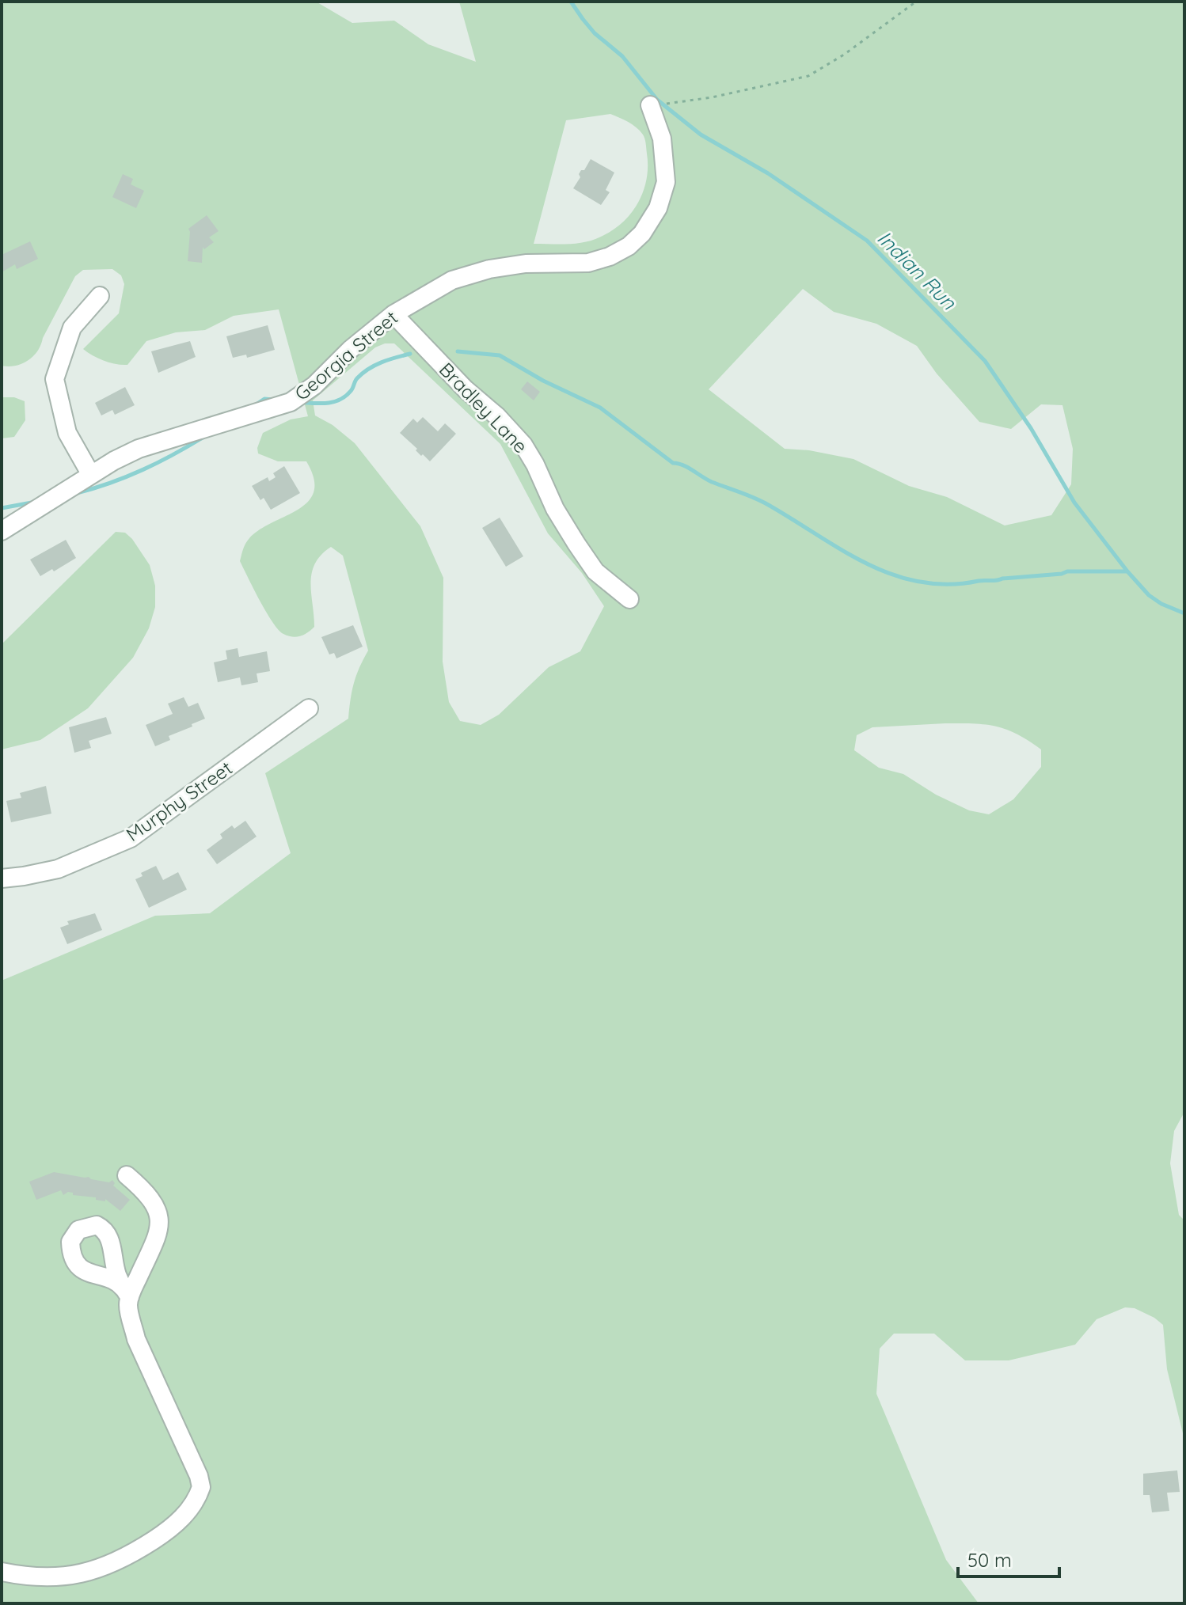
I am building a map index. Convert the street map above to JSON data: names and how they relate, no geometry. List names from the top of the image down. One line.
{"streets":{"street":["Georgia Street","Bradley Lane","Murphy Street"]},"crossings":[["Georgia Street","Bradley Lane"]],"water":["Indian Run"],"scale_bar":"50 m"}
